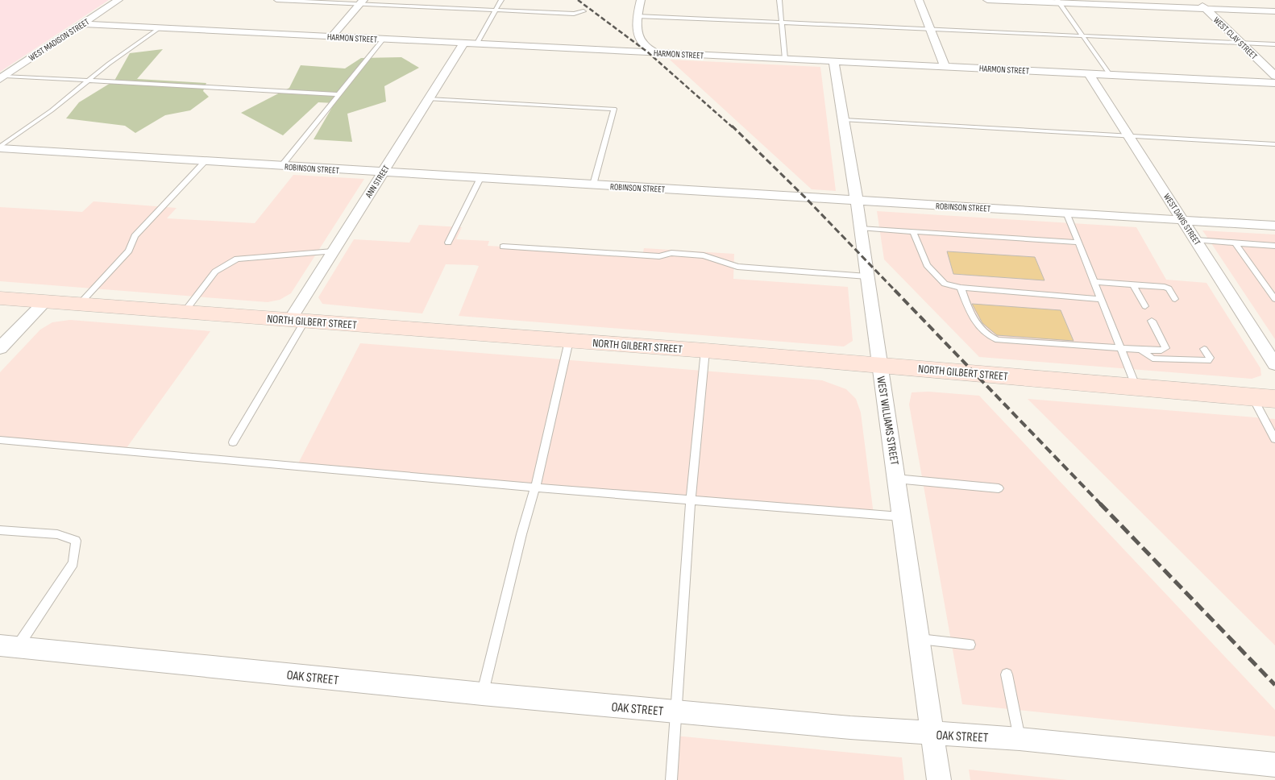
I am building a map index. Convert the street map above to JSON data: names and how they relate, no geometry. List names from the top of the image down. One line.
{"streets":{"main road":["NORTH GILBERT STREET"],"street":["HARMON STREET","WEST CLAY STREET","WEST MADISON STREET","ROBINSON STREET","ANN STREET","WEST DAVIS STREET","WEST WILLIAMS STREET","OAK STREET"]},"crossings":[["HARMON STREET","WEST MADISON STREET"],["HARMON STREET","ANN STREET"],["HARMON STREET","WEST DAVIS STREET"],["HARMON STREET","WEST WILLIAMS STREET"],["ROBINSON STREET","ANN STREET"],["ROBINSON STREET","WEST DAVIS STREET"],["ROBINSON STREET","WEST WILLIAMS STREET"],["ANN STREET","NORTH GILBERT STREET"],["NORTH GILBERT STREET","WEST WILLIAMS STREET"],["WEST WILLIAMS STREET","OAK STREET"]]}
